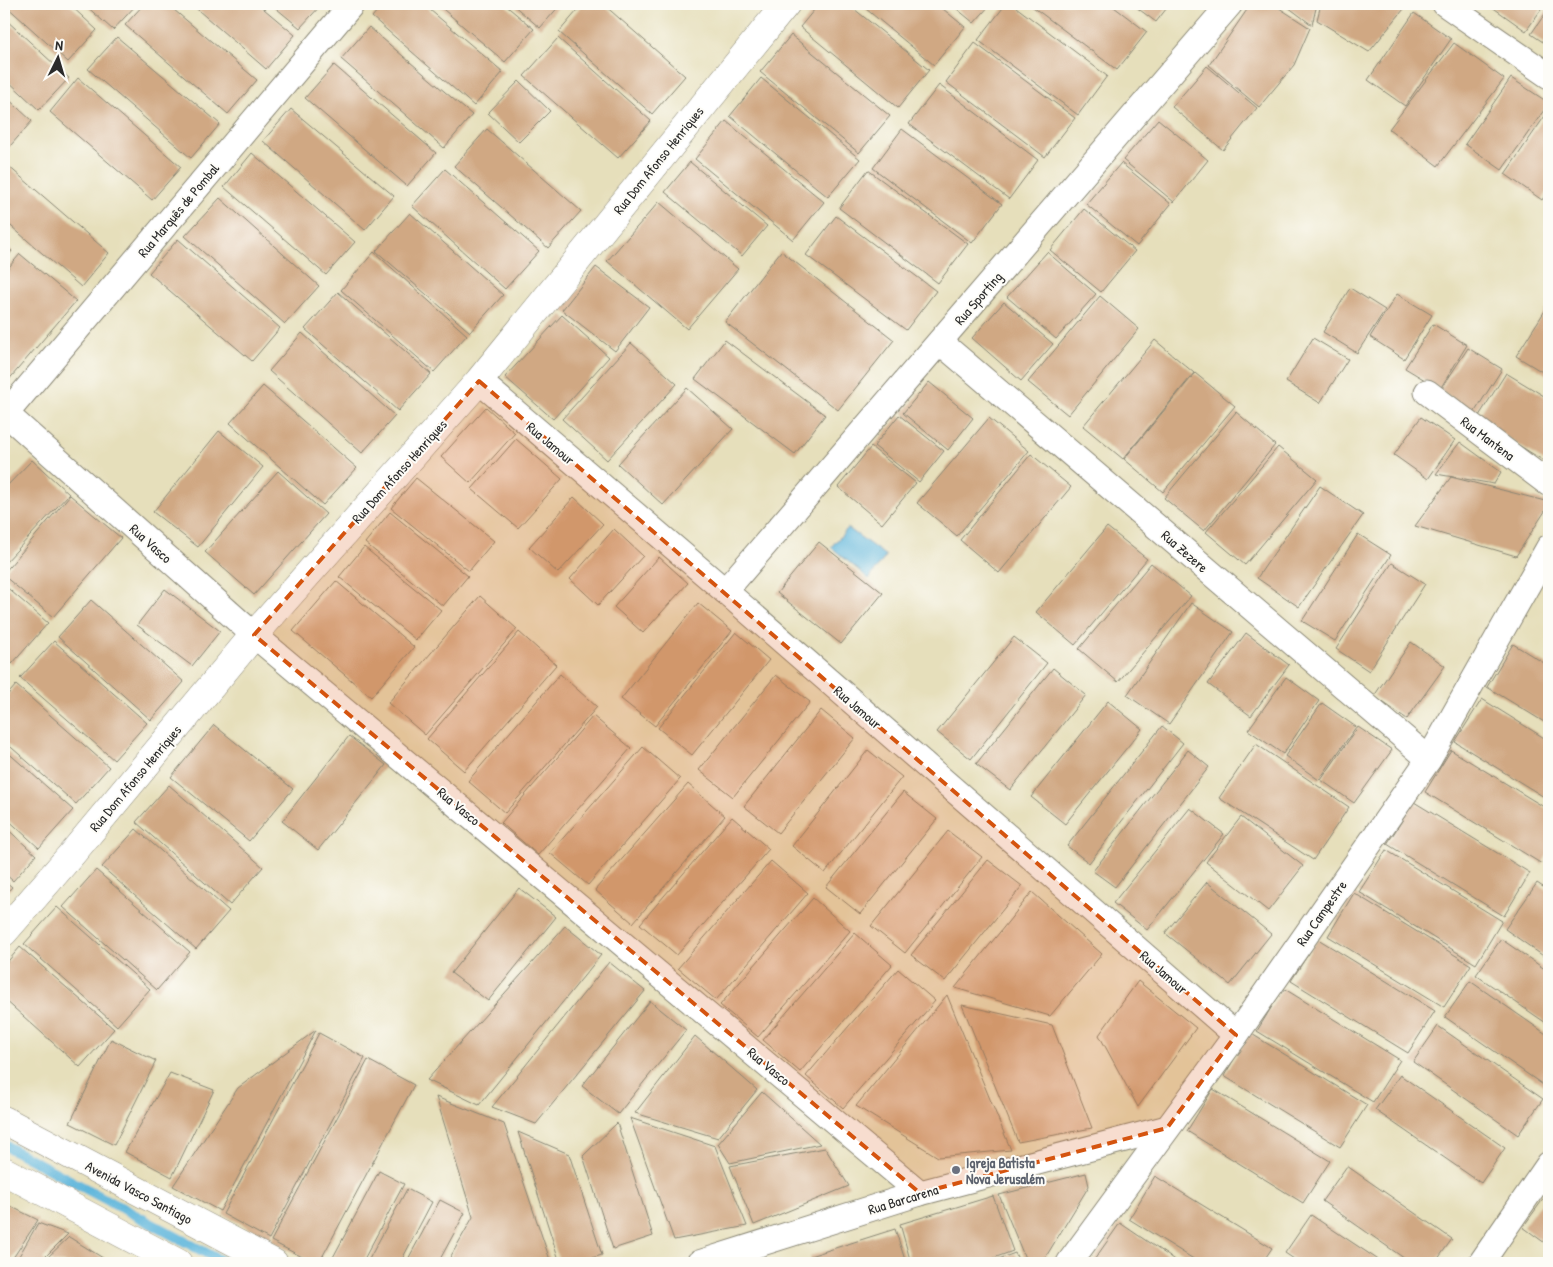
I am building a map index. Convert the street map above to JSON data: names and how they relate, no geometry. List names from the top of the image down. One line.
{"streets":{"street":["Rua Dom Afonso Henriques","Rua Marquês de Pombal","Rua Sporting","Rua Mantena","Rua Jamour","Rua Vasco","Rua Zezere","Rua Campestre","Avenida Vasco Santiago","Rua Barcarena"]},"crossings":[["Rua Dom Afonso Henriques","Rua Jamour"],["Rua Dom Afonso Henriques","Rua Vasco"],["Rua Marquês de Pombal","Rua Vasco"],["Rua Sporting","Rua Jamour"],["Rua Sporting","Rua Zezere"],["Rua Jamour","Rua Campestre"],["Rua Vasco","Rua Barcarena"],["Rua Zezere","Rua Campestre"],["Rua Campestre","Rua Barcarena"]],"places":["Igreja Batista Nova Jerusalém"],"north":"top"}
